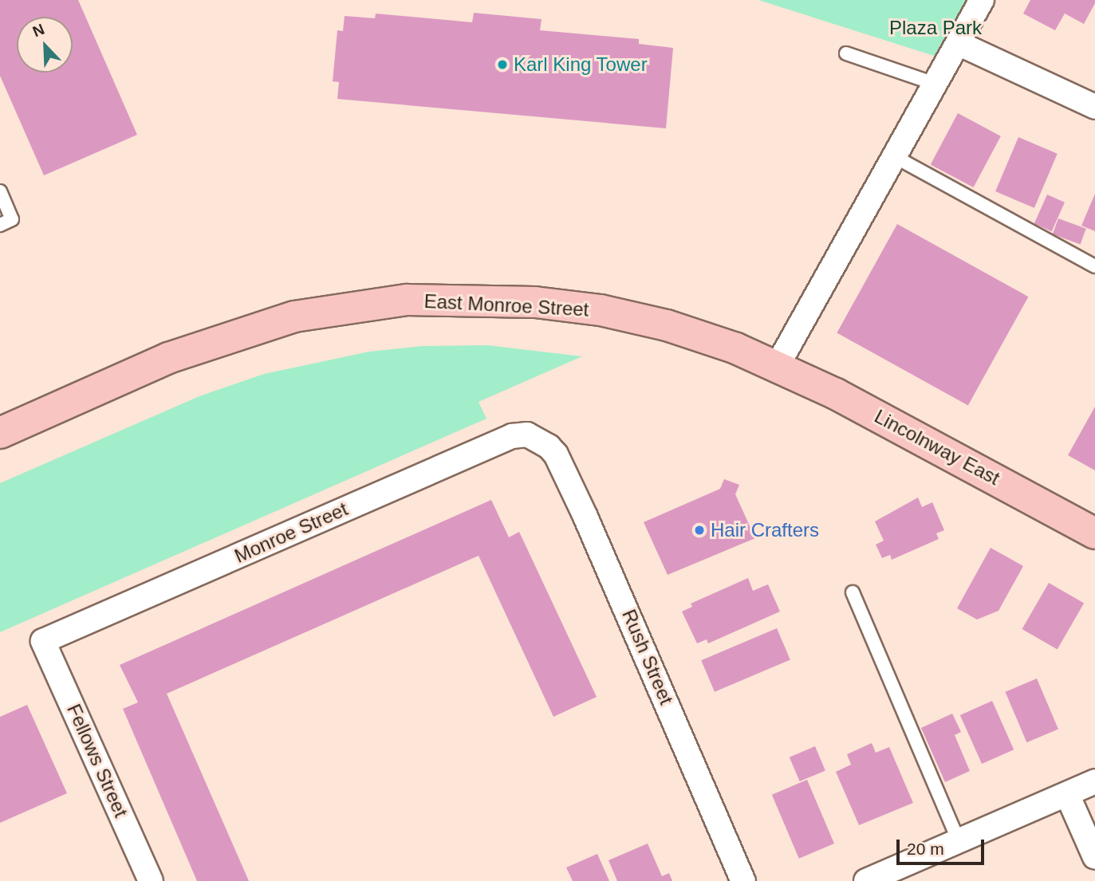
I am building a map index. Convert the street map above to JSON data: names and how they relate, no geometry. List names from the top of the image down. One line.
{"streets":{"main road":["East Monroe Street","Lincolnway East"],"street":["Monroe Street","Rush Street","Fellows Street"]},"crossings":[["East Monroe Street","Lincolnway East"],["Monroe Street","Rush Street"],["Monroe Street","Fellows Street"]],"parks":["Plaza Park"],"places":["Karl King Tower","Hair Crafters"],"scale_bar":"20 m","north":"top left"}
